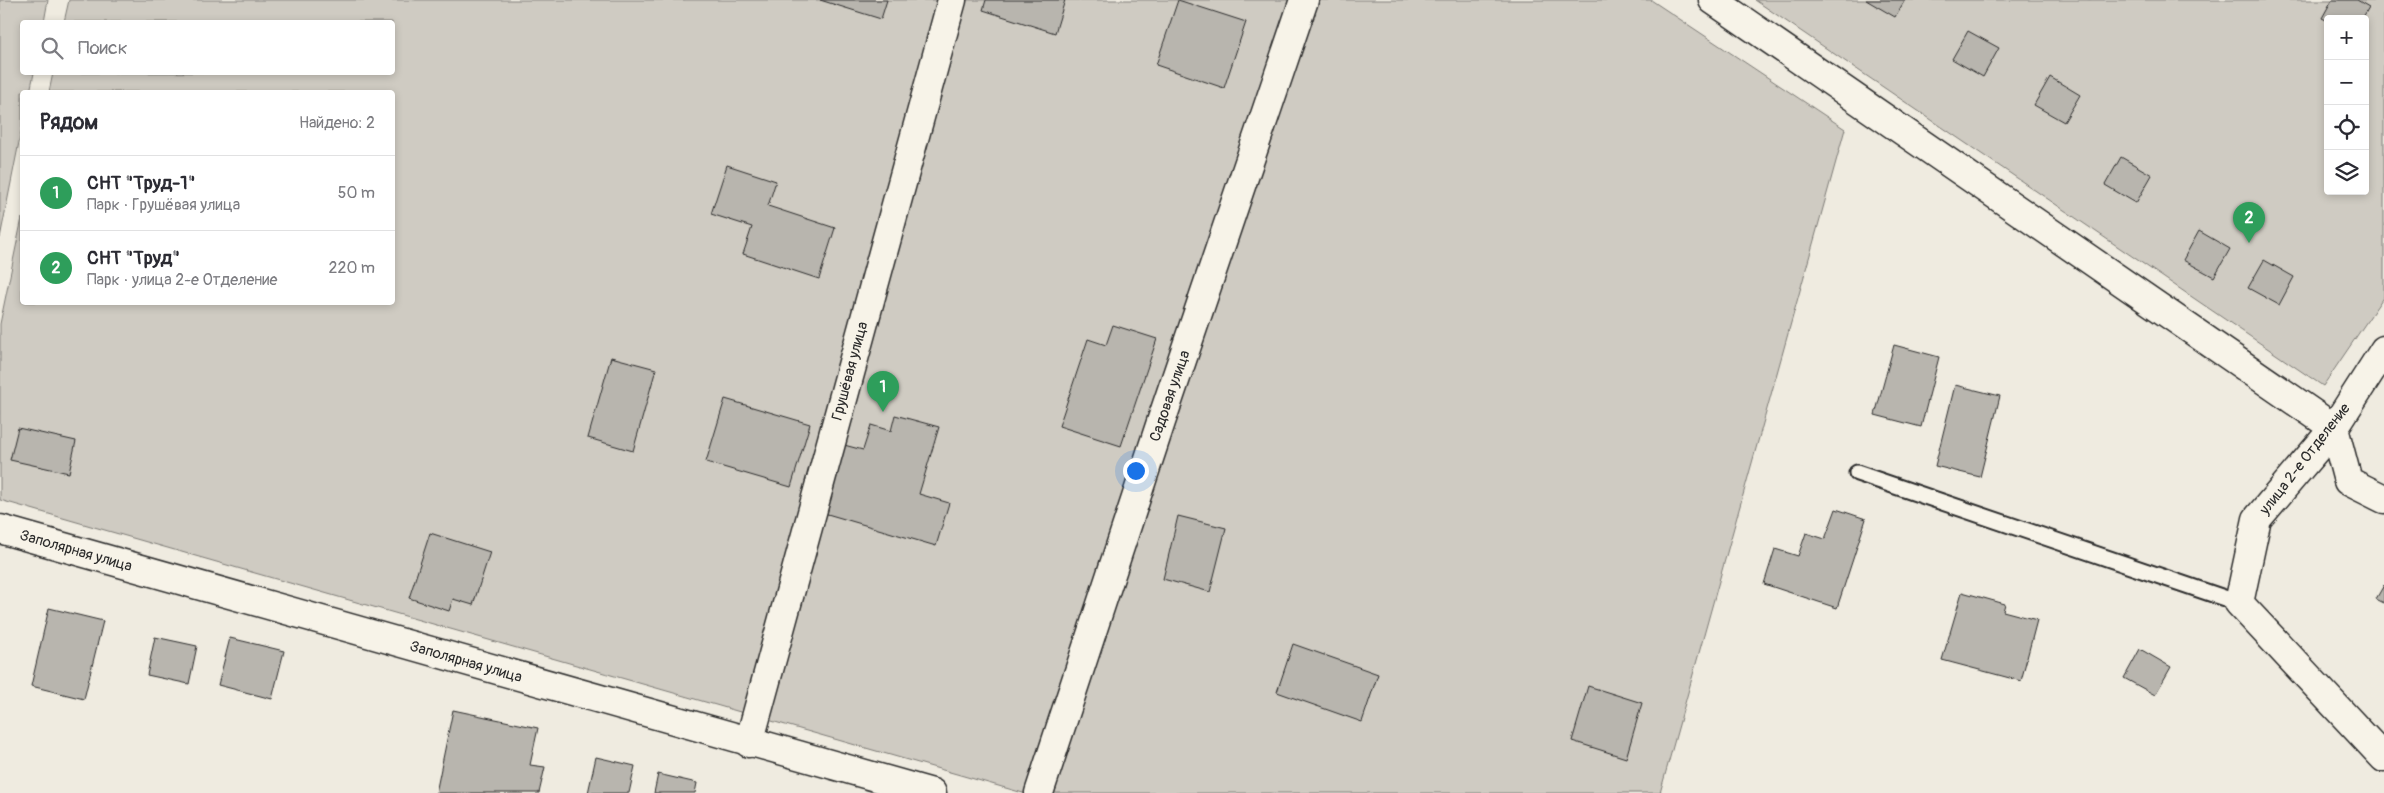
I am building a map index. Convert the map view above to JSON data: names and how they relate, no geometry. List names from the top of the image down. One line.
{"streets":{"street":["Грушёвая улица","Садовая улица","улица 2-е Отделение","Заполярная улица"]},"crossings":[["Грушёвая улица","Заполярная улица"]],"page":{"map_buttons":["+","−"],"search":"Поиск","heading":["Рядом","Найдено: 2"],"list":[{"mark":"1","name":"СНТ \"Труд-1\"","note":"Парк · Грушёвая улица","value":"50 m"},{"mark":"2","name":"СНТ \"Труд\"","note":"Парк · улица 2-е Отделение","value":"220 m"}],"pins":["2","1"]}}
